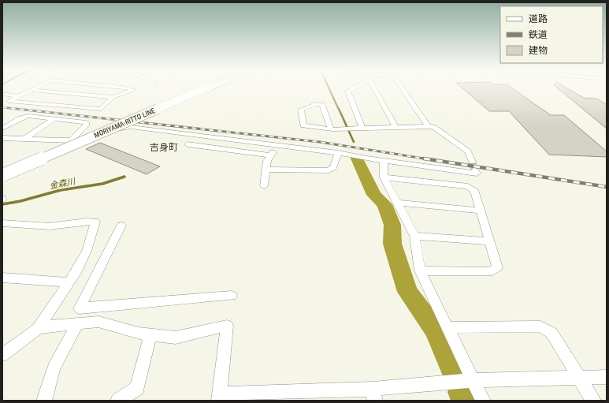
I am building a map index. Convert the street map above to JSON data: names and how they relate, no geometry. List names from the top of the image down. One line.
{"streets":{"main road":["MORIYAMA-RITTO LINE"]},"districts":["吉身町"],"water":["金森川"],"legend":["道路","鉄道","建物"]}
